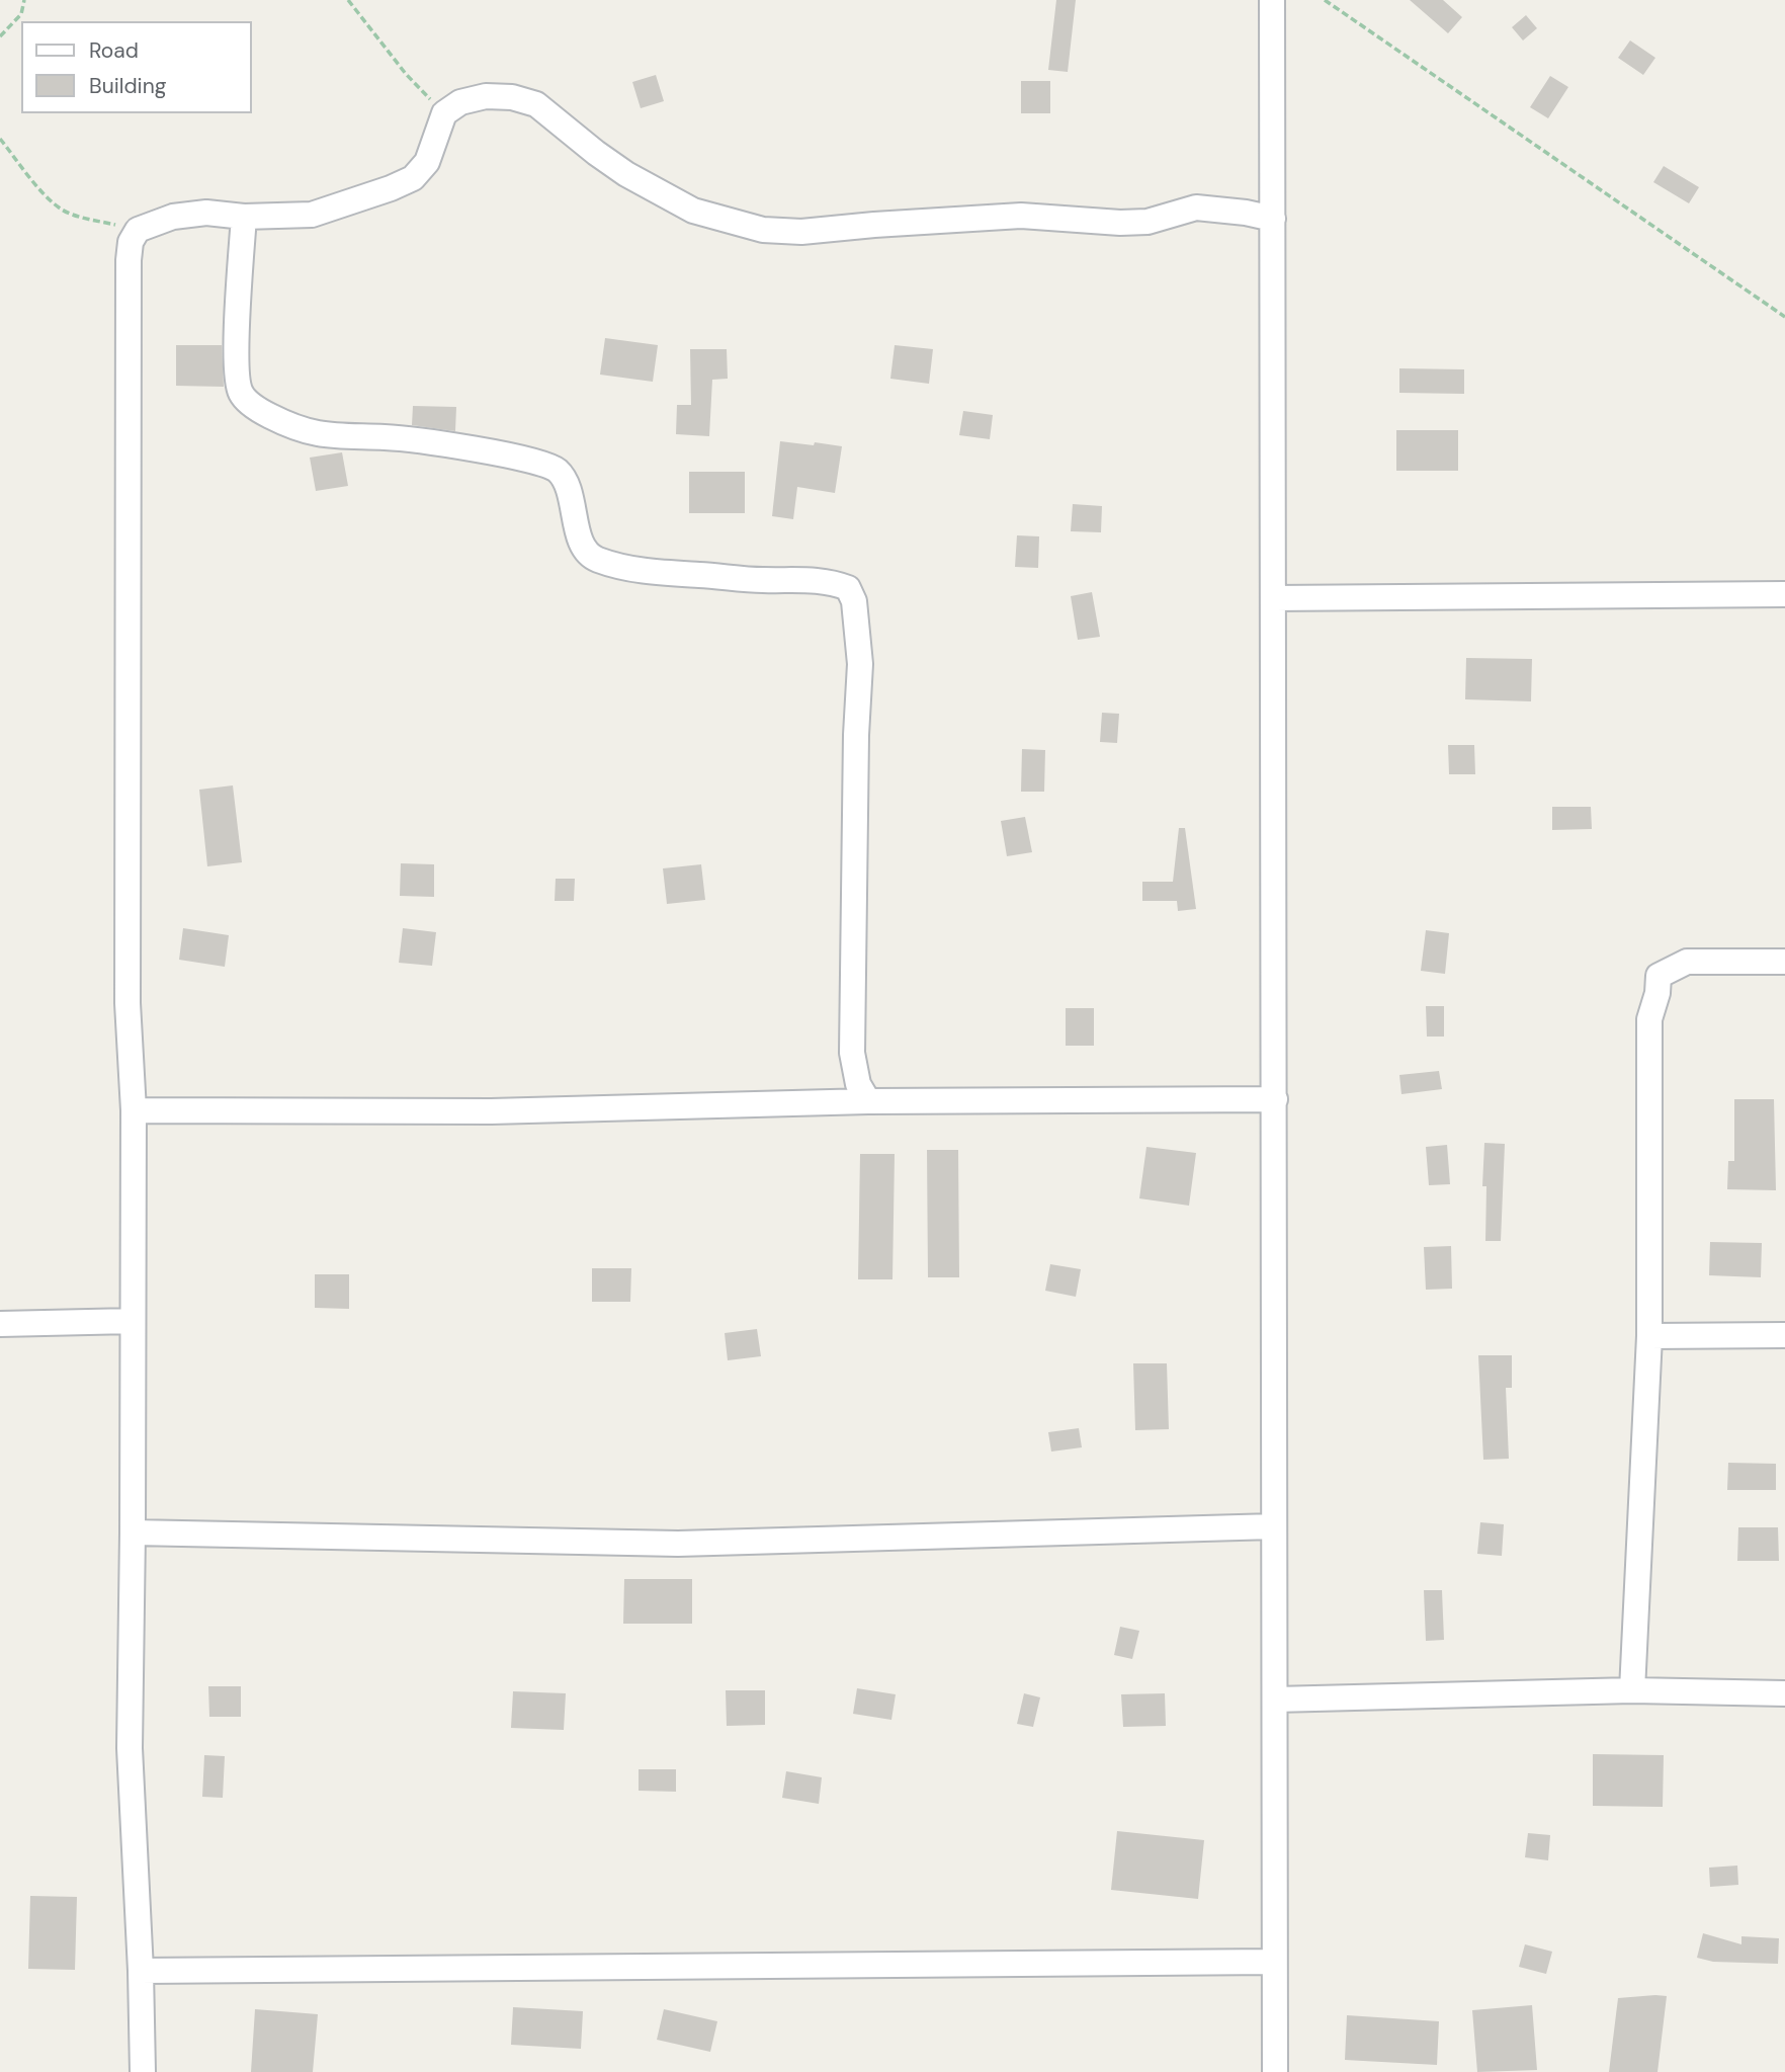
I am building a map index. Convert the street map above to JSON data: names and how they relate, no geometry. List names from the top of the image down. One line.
{"legend":["Road","Building"]}
